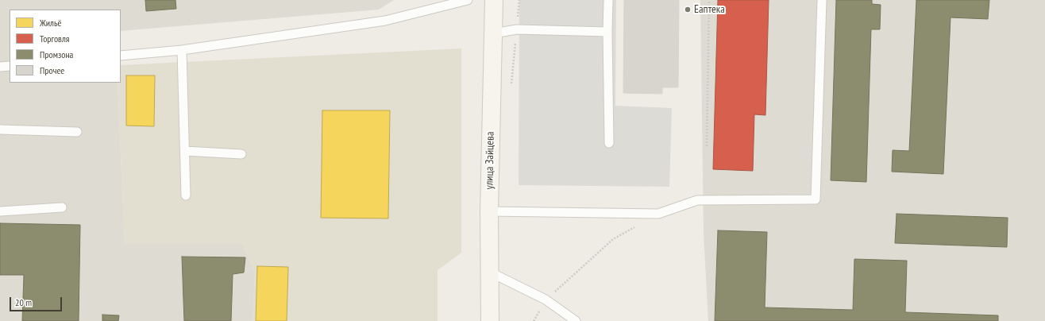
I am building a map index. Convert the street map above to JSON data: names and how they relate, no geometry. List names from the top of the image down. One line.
{"streets":{"main road":["улица Зайцева"]},"places":["Еаптека"],"legend":["Жильё","Торговля","Промзона","Прочее"],"scale_bar":"20 m"}
